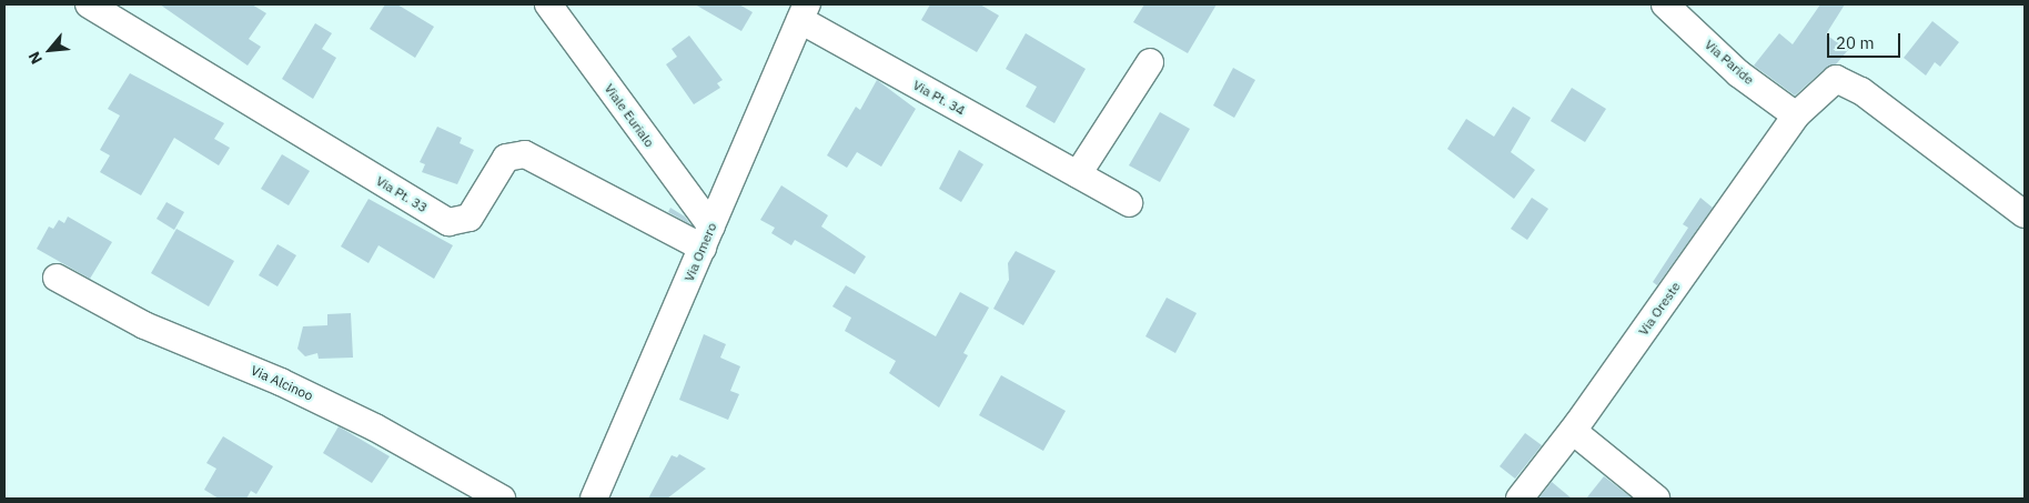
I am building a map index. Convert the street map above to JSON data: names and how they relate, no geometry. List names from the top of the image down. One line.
{"streets":{"street":["Via Paride","Via Pt. 34","Viale Eurialo","Via Pt. 33","Via Omero","Via Oreste","Via Alcinoo"]},"crossings":[["Via Paride","Via Oreste"],["Via Pt. 34","Via Omero"],["Viale Eurialo","Via Pt. 33"],["Viale Eurialo","Via Omero"],["Via Pt. 33","Via Omero"]],"scale_bar":"20 m","north":"bottom left"}
